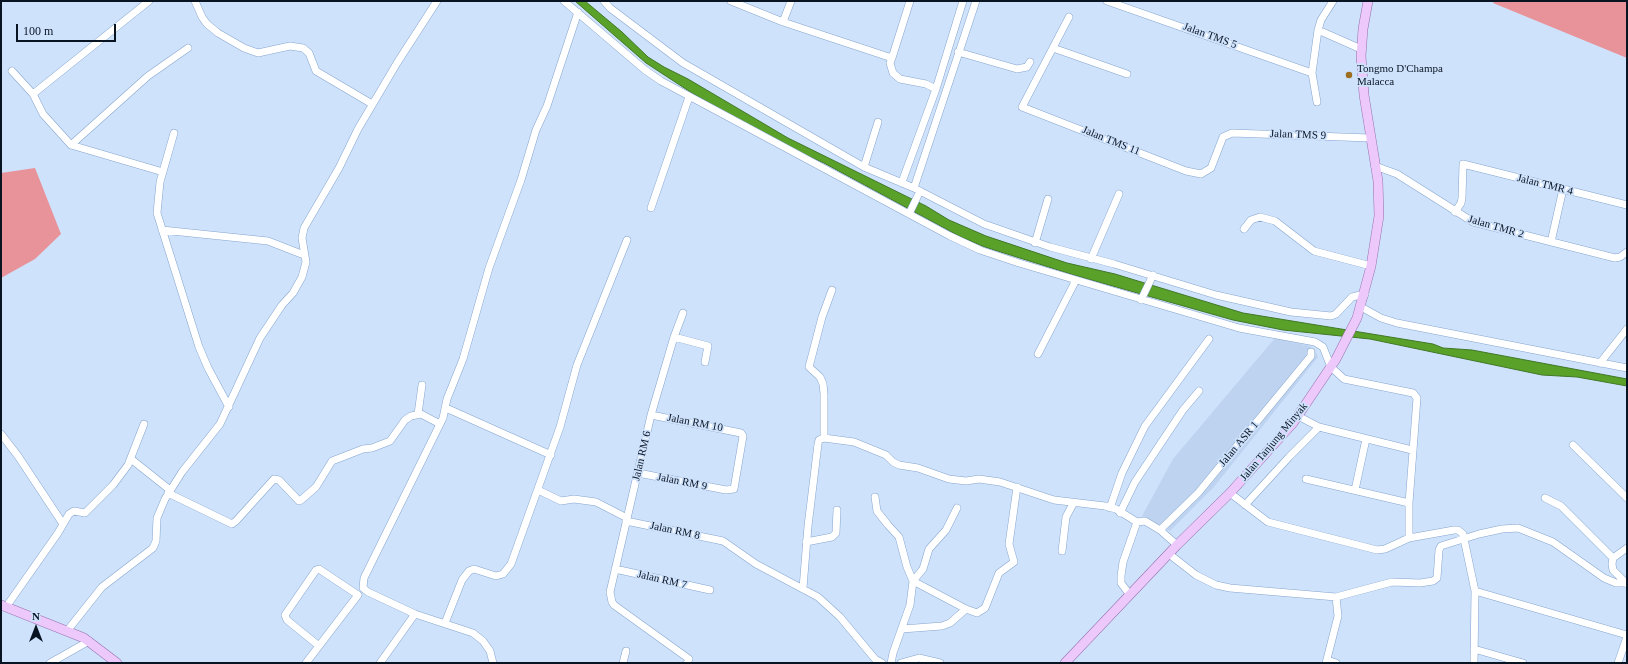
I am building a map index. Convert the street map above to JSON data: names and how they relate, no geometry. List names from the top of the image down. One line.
{"streets":{"main road":["Jalan Tanjung Minyak"],"street":["Jalan TMS 5","Jalan TMS 9","Jalan TMS 11","Jalan TMR 4","Jalan TMR 2","Jalan RM 10","Jalan ASR 1","Jalan RM 6","Jalan RM 9","Jalan RM 8","Jalan RM 7"]},"crossings":[["Jalan TMS 9","Jalan TMS 11"],["Jalan TMS 9","Jalan Tanjung Minyak"],["Jalan TMR 4","Jalan TMR 2"],["Jalan TMR 2","Jalan Tanjung Minyak"],["Jalan RM 10","Jalan RM 6"],["Jalan RM 10","Jalan RM 9"],["Jalan RM 6","Jalan RM 9"],["Jalan RM 6","Jalan RM 8"],["Jalan RM 6","Jalan RM 7"]],"places":["Tongmo D'Champa Malacca"],"scale_bar":"100 m","north":"top"}
